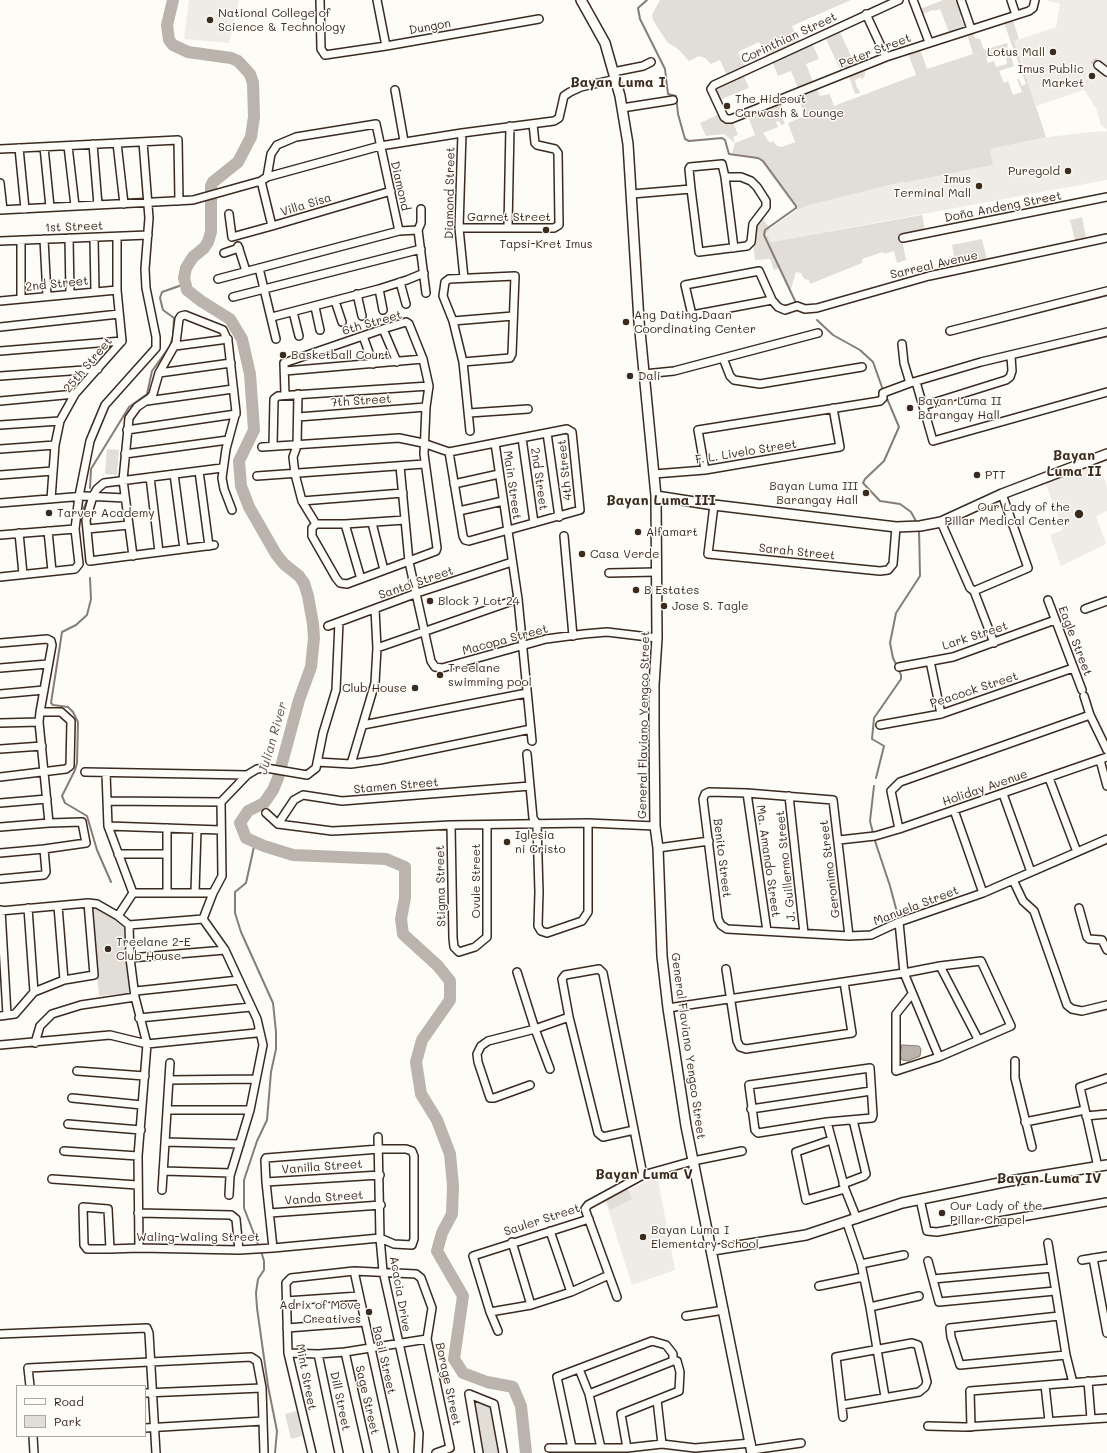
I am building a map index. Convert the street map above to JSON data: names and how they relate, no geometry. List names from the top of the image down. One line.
{"streets":{"main road":["General Flaviano Yengco Street"],"street":["Dungon","Corinthian Street","Peter Street","Diamond","Diamond Street","Villa Sisa","Doña Andeng Street","Garnet Street","1st Street","Sarreal Avenue","2nd Street","6th Street","25th Street","7th Street","F. L. Livelo Street","4th Street","Main Street","Sarah Street","Santol Street","Lark Street","Macopa Street","Eagle Street","Peacock Street","Stamen Street","Holiday Avenue","Benito Street","Ma. Amando Street","J. Guillermo Street","Geronimo Street","Ovule Street","Stigma Street","Manuela Street","Vanilla Street","Vanda Street","Sauler Street","Waling-Waling Street","Acacia Drive","Basil Street","Mint Street","Borage Street","Sage Street","Dill Street"]},"crossings":[["Corinthian Street","Peter Street"],["Diamond","Villa Sisa"],["Diamond Street","Garnet Street"],["1st Street","25th Street"],["2nd Street","25th Street"],["2nd Street","4th Street"],["6th Street","7th Street"],["6th Street","Main Street"],["6th Street","Macopa Street"],["F. L. Livelo Street","General Flaviano Yengco Street"],["4th Street","Main Street"],["Main Street","Santol Street"],["Main Street","Macopa Street"],["Santol Street","Macopa Street"],["Lark Street","Eagle Street"],["Macopa Street","General Flaviano Yengco Street"],["Eagle Street","Peacock Street"],["General Flaviano Yengco Street","Sauler Street"],["Holiday Avenue","Geronimo Street"],["Benito Street","Ma. Amando Street"],["Benito Street","Manuela Street"],["Ma. Amando Street","Manuela Street"],["J. Guillermo Street","Geronimo Street"],["J. Guillermo Street","Manuela Street"],["Geronimo Street","Manuela Street"],["Ovule Street","Stigma Street"],["Vanilla Street","Acacia Drive"],["Vanda Street","Acacia Drive"],["Waling-Waling Street","Acacia Drive"],["Acacia Drive","Borage Street"],["Basil Street","Mint Street"]],"districts":["Bayan Luma I","Bayan Luma II","Bayan Luma III","Bayan Luma V","Bayan Luma IV"],"water":["Julian River"],"places":["National College of Science & Technology","Lotus Mall","Imus Public Market","The Hideout Carwash & Lounge","Puregold","Imus Terminal Mall","Tapsi-Kret Imus","Ang Dating Daan Coordinating Center","Basketball Court","Dali","Bayan Luma II Barangay Hall","PTT","Bayan Luma III Barangay Hall","Tarver Academy","Our Lady of the Pillar Medical Center","Alfamart","Casa Verde","B Estates","Block 7 Lot 24","Jose S. Tagle","Treelane swimming pool","Club House","Iglesia ni Cristo","Treelane 2-E Club House","Our Lady of the Pillar Chapel","Bayan Luma I Elementary School","Adrix of Move Creatives"],"legend":["Road","Park"]}
